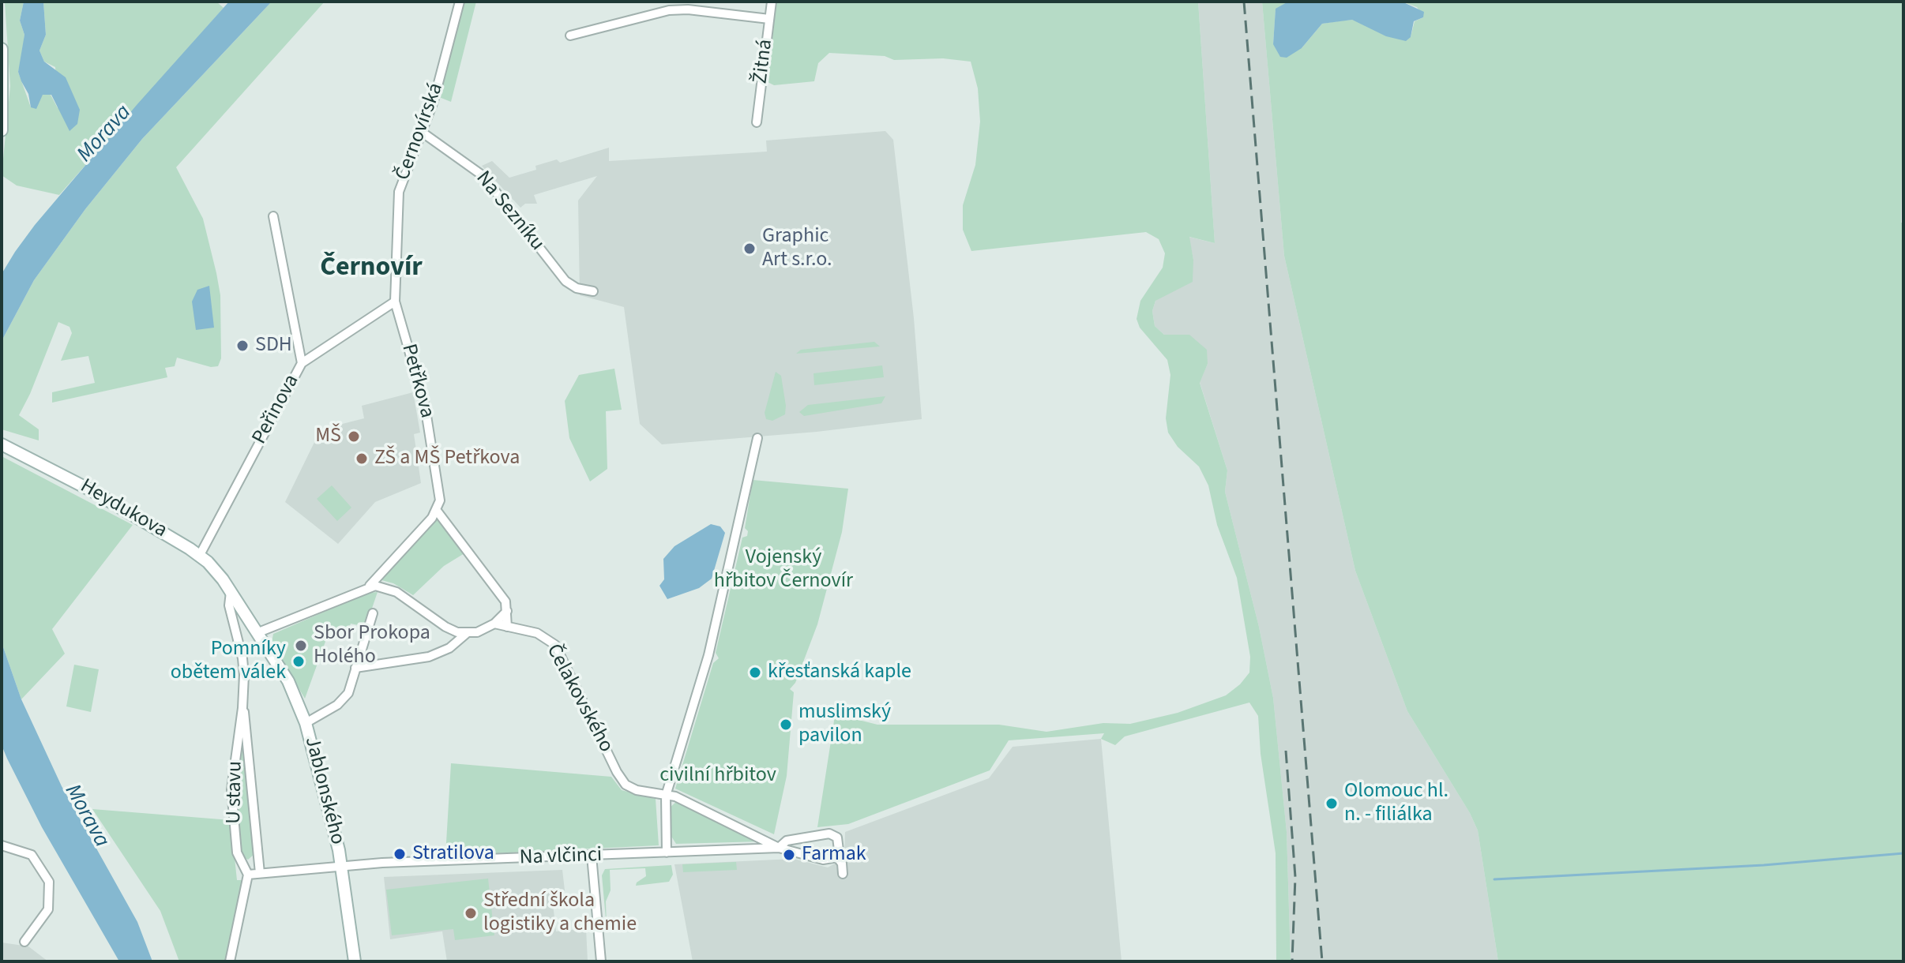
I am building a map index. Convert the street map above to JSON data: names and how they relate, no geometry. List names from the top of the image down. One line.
{"streets":{"street":["Žitná","Černovírská","Na Sezníku","Petřkova","Peřinova","Heydukova","Čelakovského","Jablonského","U stavu","Na vlčinci"]},"crossings":[["Černovírská","Na Sezníku"],["Černovírská","Petřkova"],["Černovírská","Peřinova"],["Petřkova","Peřinova"],["Peřinova","Heydukova"],["Heydukova","Jablonského"],["Heydukova","U stavu"],["Čelakovského","Na vlčinci"],["Jablonského","Na vlčinci"]],"districts":["Černovír"],"water":["Morava"],"parks":["Vojenský hřbitov Černovír","civilní hřbitov"],"places":["Graphic Art s.r.o.","SDH","MŠ","ZŠ a MŠ Petřkova","Sbor Prokopa Holého","Pomníky obětem válek","křesťanská kaple","muslimský pavilon","Olomouc hl. n. - filiálka","Stratilova","Farmak","Střední škola logistiky a chemie"]}
